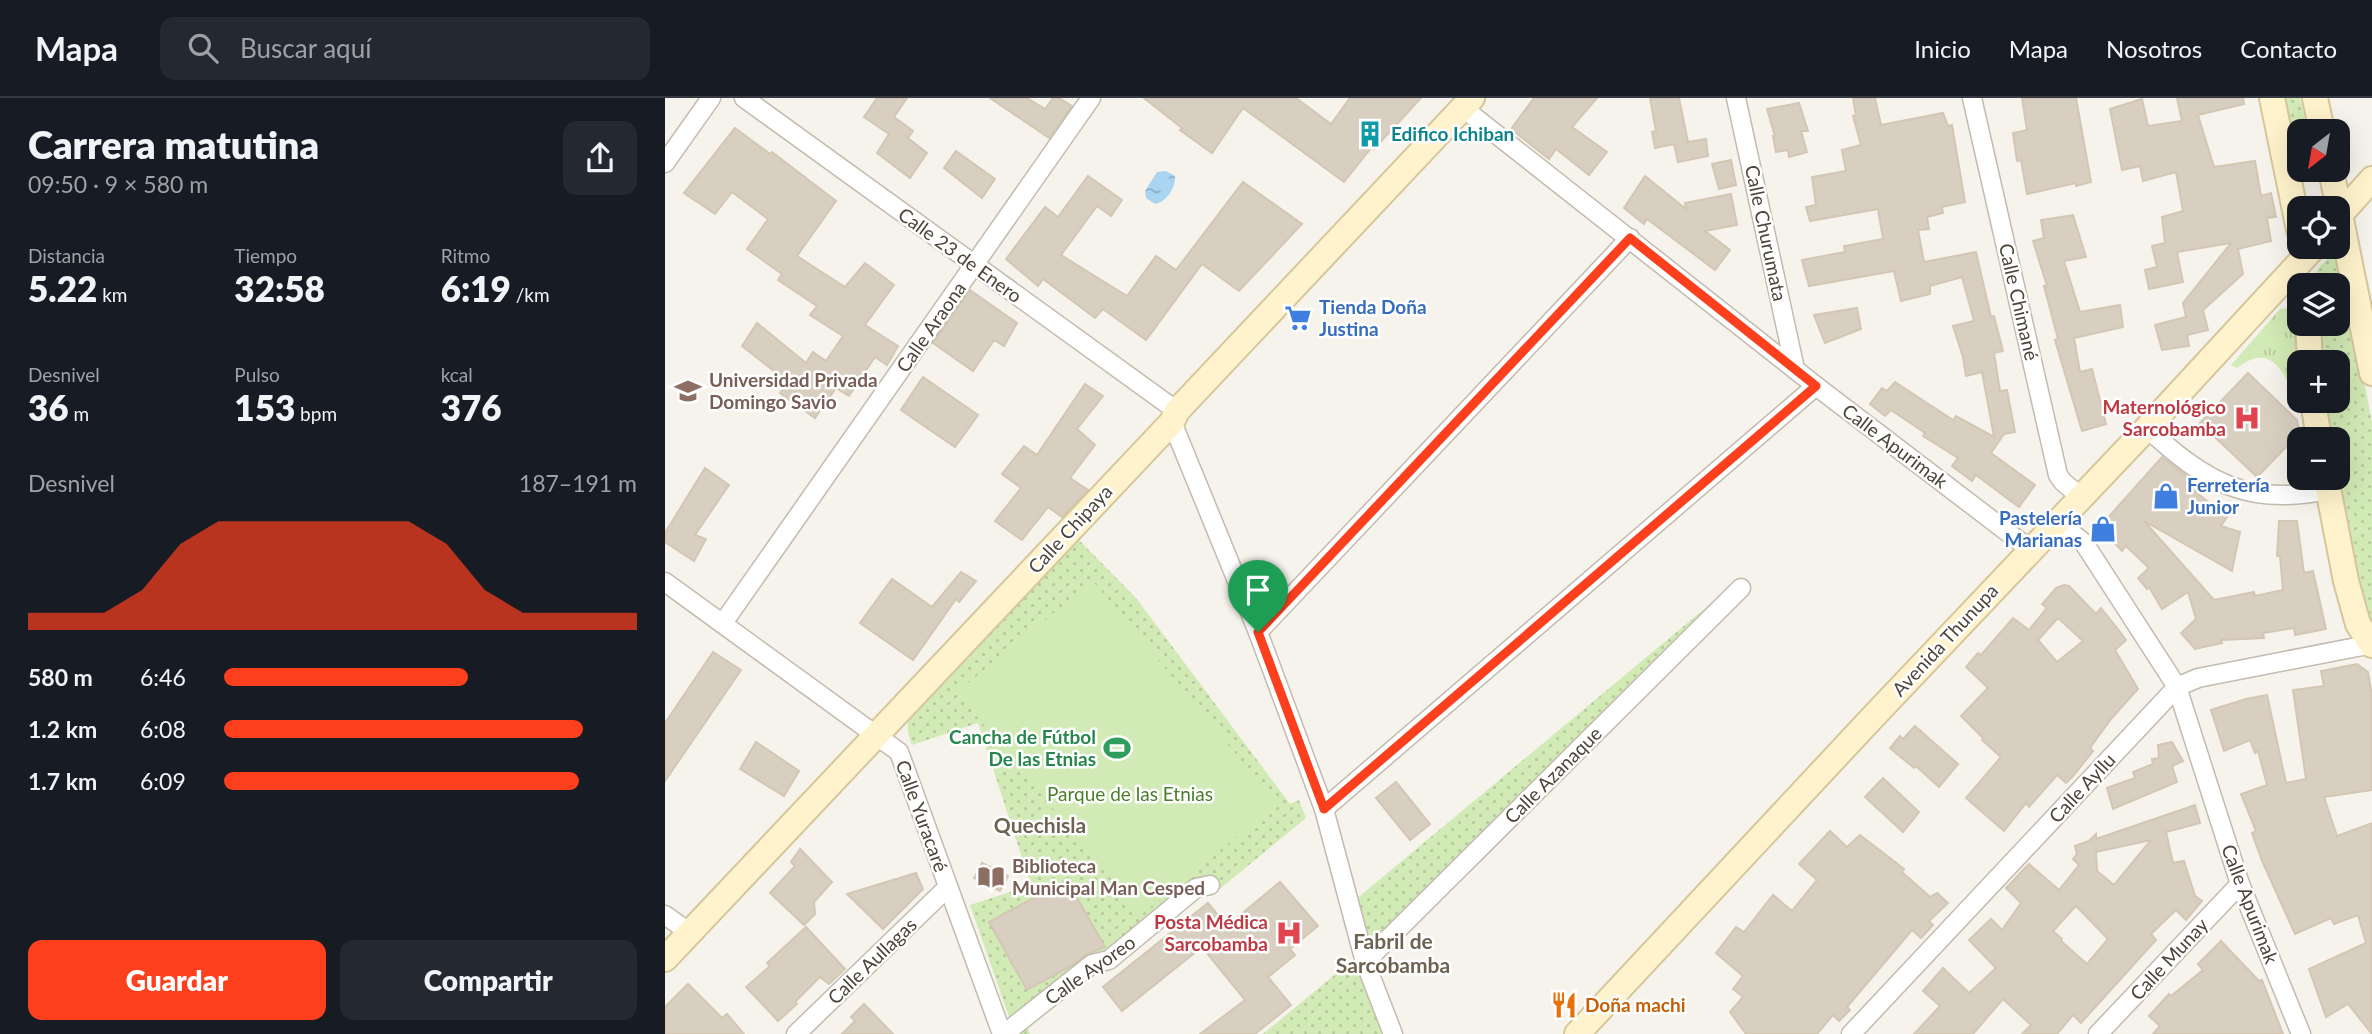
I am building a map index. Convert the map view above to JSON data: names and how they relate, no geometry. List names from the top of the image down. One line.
{"streets":{"street":["Calle Churumata","Calle 23 de Enero","Calle Chimané","Calle Araona","Calle Apurimak","Calle Chipaya","Avenida Thunupa","Calle Azanaque","Calle Ayllu","Calle Yuracaré","Calle Munay","Calle Aullagas","Calle Ayoreo"]},"crossings":[["Calle Churumata","Calle Apurimak"],["Calle 23 de Enero","Calle Araona"],["Calle 23 de Enero","Calle Chipaya"],["Calle Chimané","Avenida Thunupa"],["Calle Araona","Calle Yuracaré"],["Calle Apurimak","Calle Chipaya"],["Calle Apurimak","Avenida Thunupa"],["Calle Apurimak","Calle Ayllu"],["Calle Apurimak","Calle Munay"],["Calle Chipaya","Calle Yuracaré"],["Calle Yuracaré","Calle Aullagas"],["Calle Yuracaré","Calle Ayoreo"]],"districts":["Quechisla","Fabril de Sarcobamba"],"parks":["Parque de las Etnias"],"places":{"building":["Edifico Ichiban"],"supermarket":["Tienda Doña Justina"],"school or university":["Universidad Privada Domingo Savio"],"hospital":["Maternológico Sarcobamba","Posta Médica Sarcobamba"],"shop":["Ferretería Junior","Pastelería Marianas"],"sports":["Cancha de Fútbol De las Etnias"],"library":["Biblioteca Municipal Man Cesped"],"restaurant":["Doña machi"]},"north":"bottom left","page":{"header":"Mapa","search":"Buscar aquí","nav":["Inicio","Mapa","Nosotros","Contacto"],"heading":["Carrera matutina","09:50 · 9 × 580 m"],"map_buttons":["+","−"],"stats":[["Distancia","5.22 km"],["Tiempo","32:58"],["Ritmo","6:19 /km"],["Desnivel","36 m"],["Pulso","153 bpm"],["kcal","376"]],"chart":["Desnivel","187–191 m"],"list":[{"name":"580 m","note":"6:46"},{"name":"1.2 km","note":"6:08"},{"name":"1.7 km","note":"6:09"}],"buttons":["Guardar","Compartir"]}}
